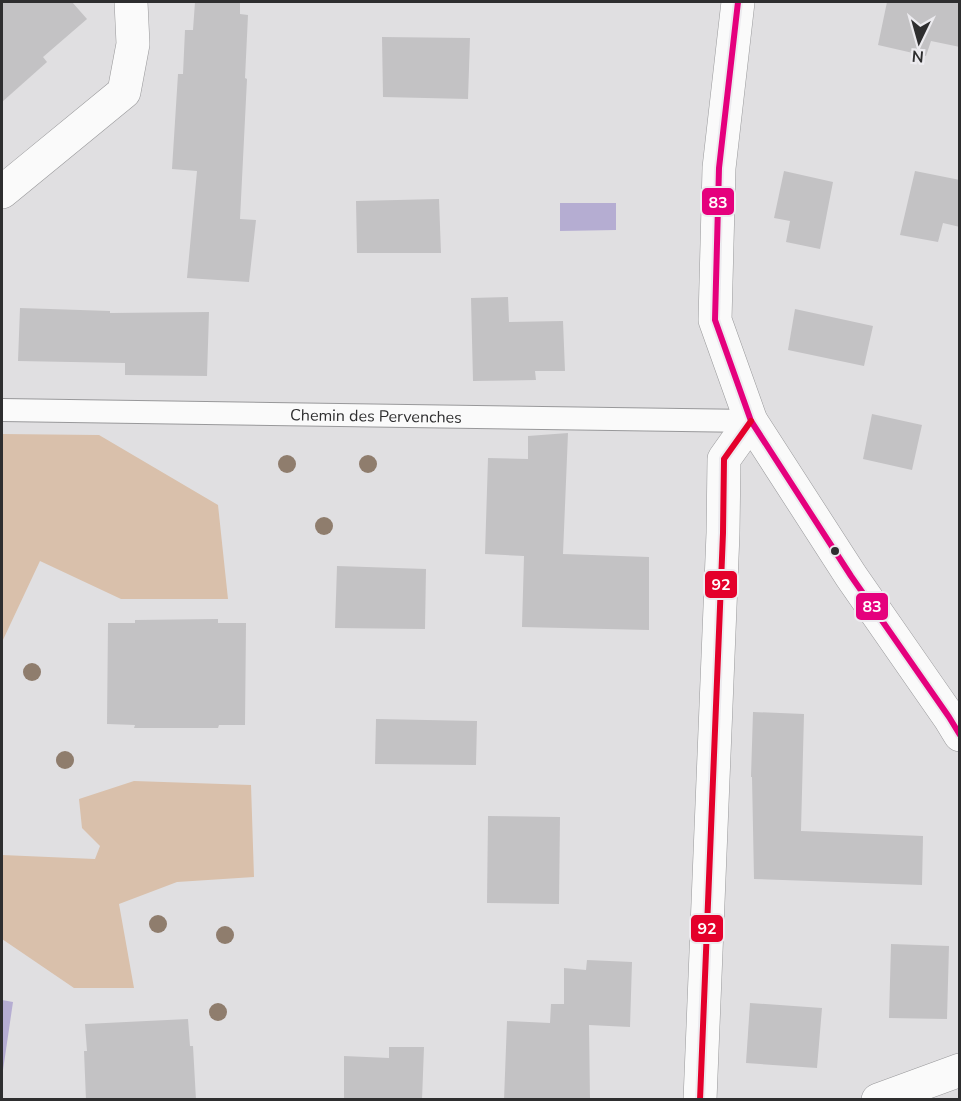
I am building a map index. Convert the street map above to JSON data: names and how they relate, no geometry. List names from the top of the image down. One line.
{"streets":{"lane":["Chemin des Pervenches"]},"lines":["transit line 83","transit line 92"],"north":"bottom"}
